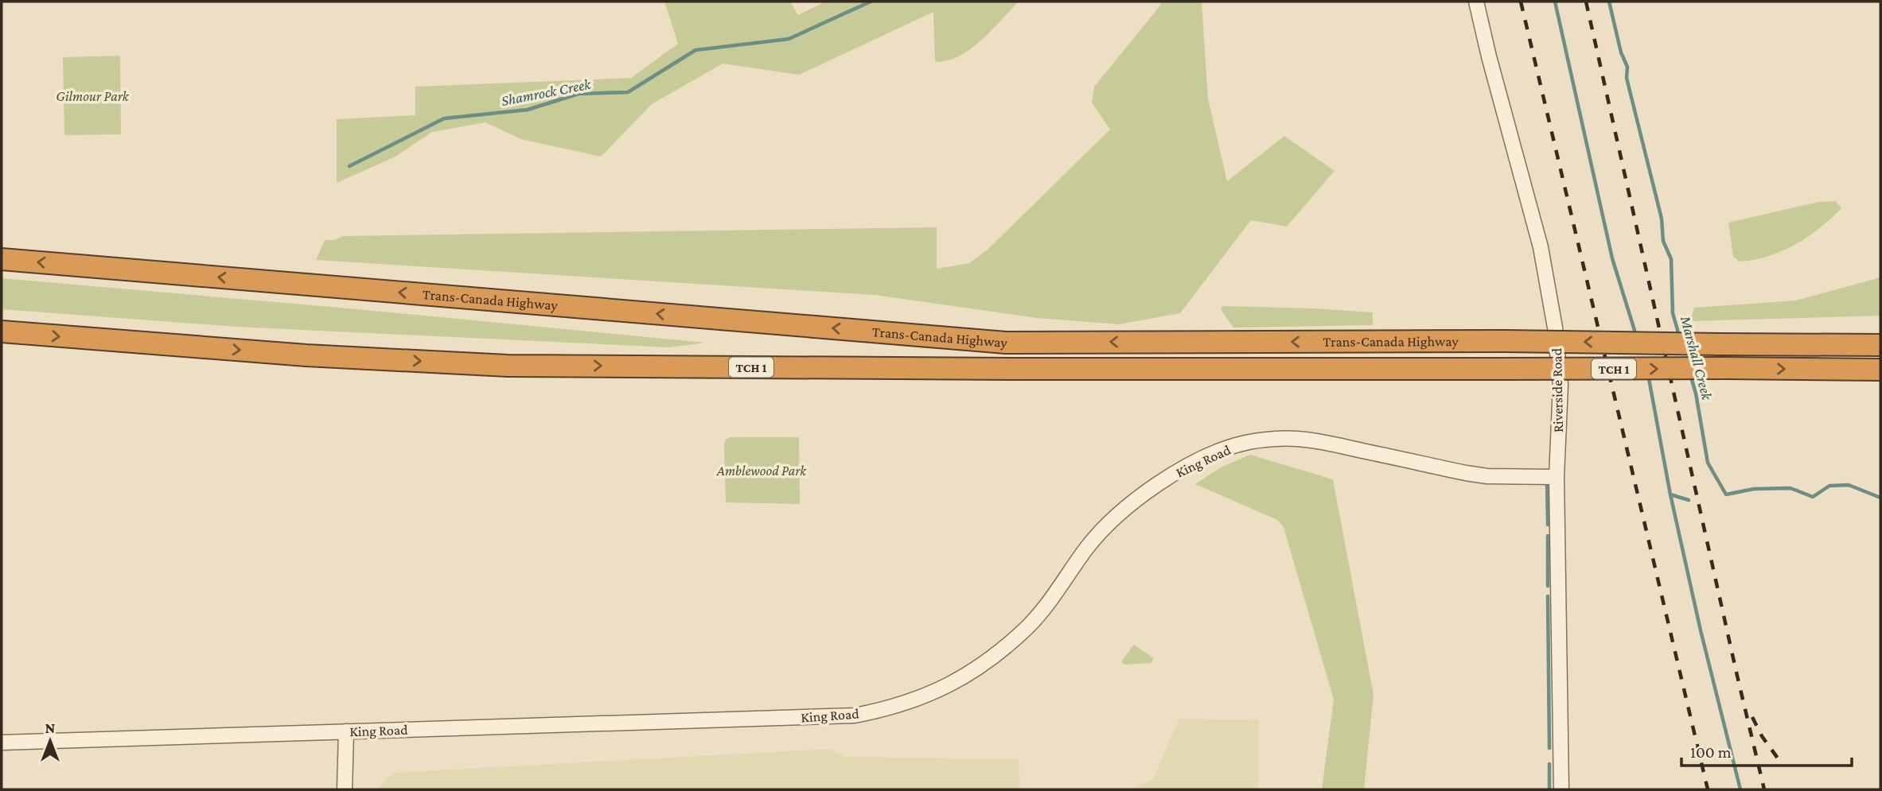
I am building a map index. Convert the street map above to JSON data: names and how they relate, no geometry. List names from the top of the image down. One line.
{"streets":{"highway":["Trans-Canada Highway","TCH 1"],"street":["Riverside Road","King Road"]},"crossings":[["Riverside Road","King Road"]],"water":["Shamrock Creek","Marshall Creek"],"parks":["Gilmour Park","Amblewood Park"],"scale_bar":"100 m","north":"top"}
